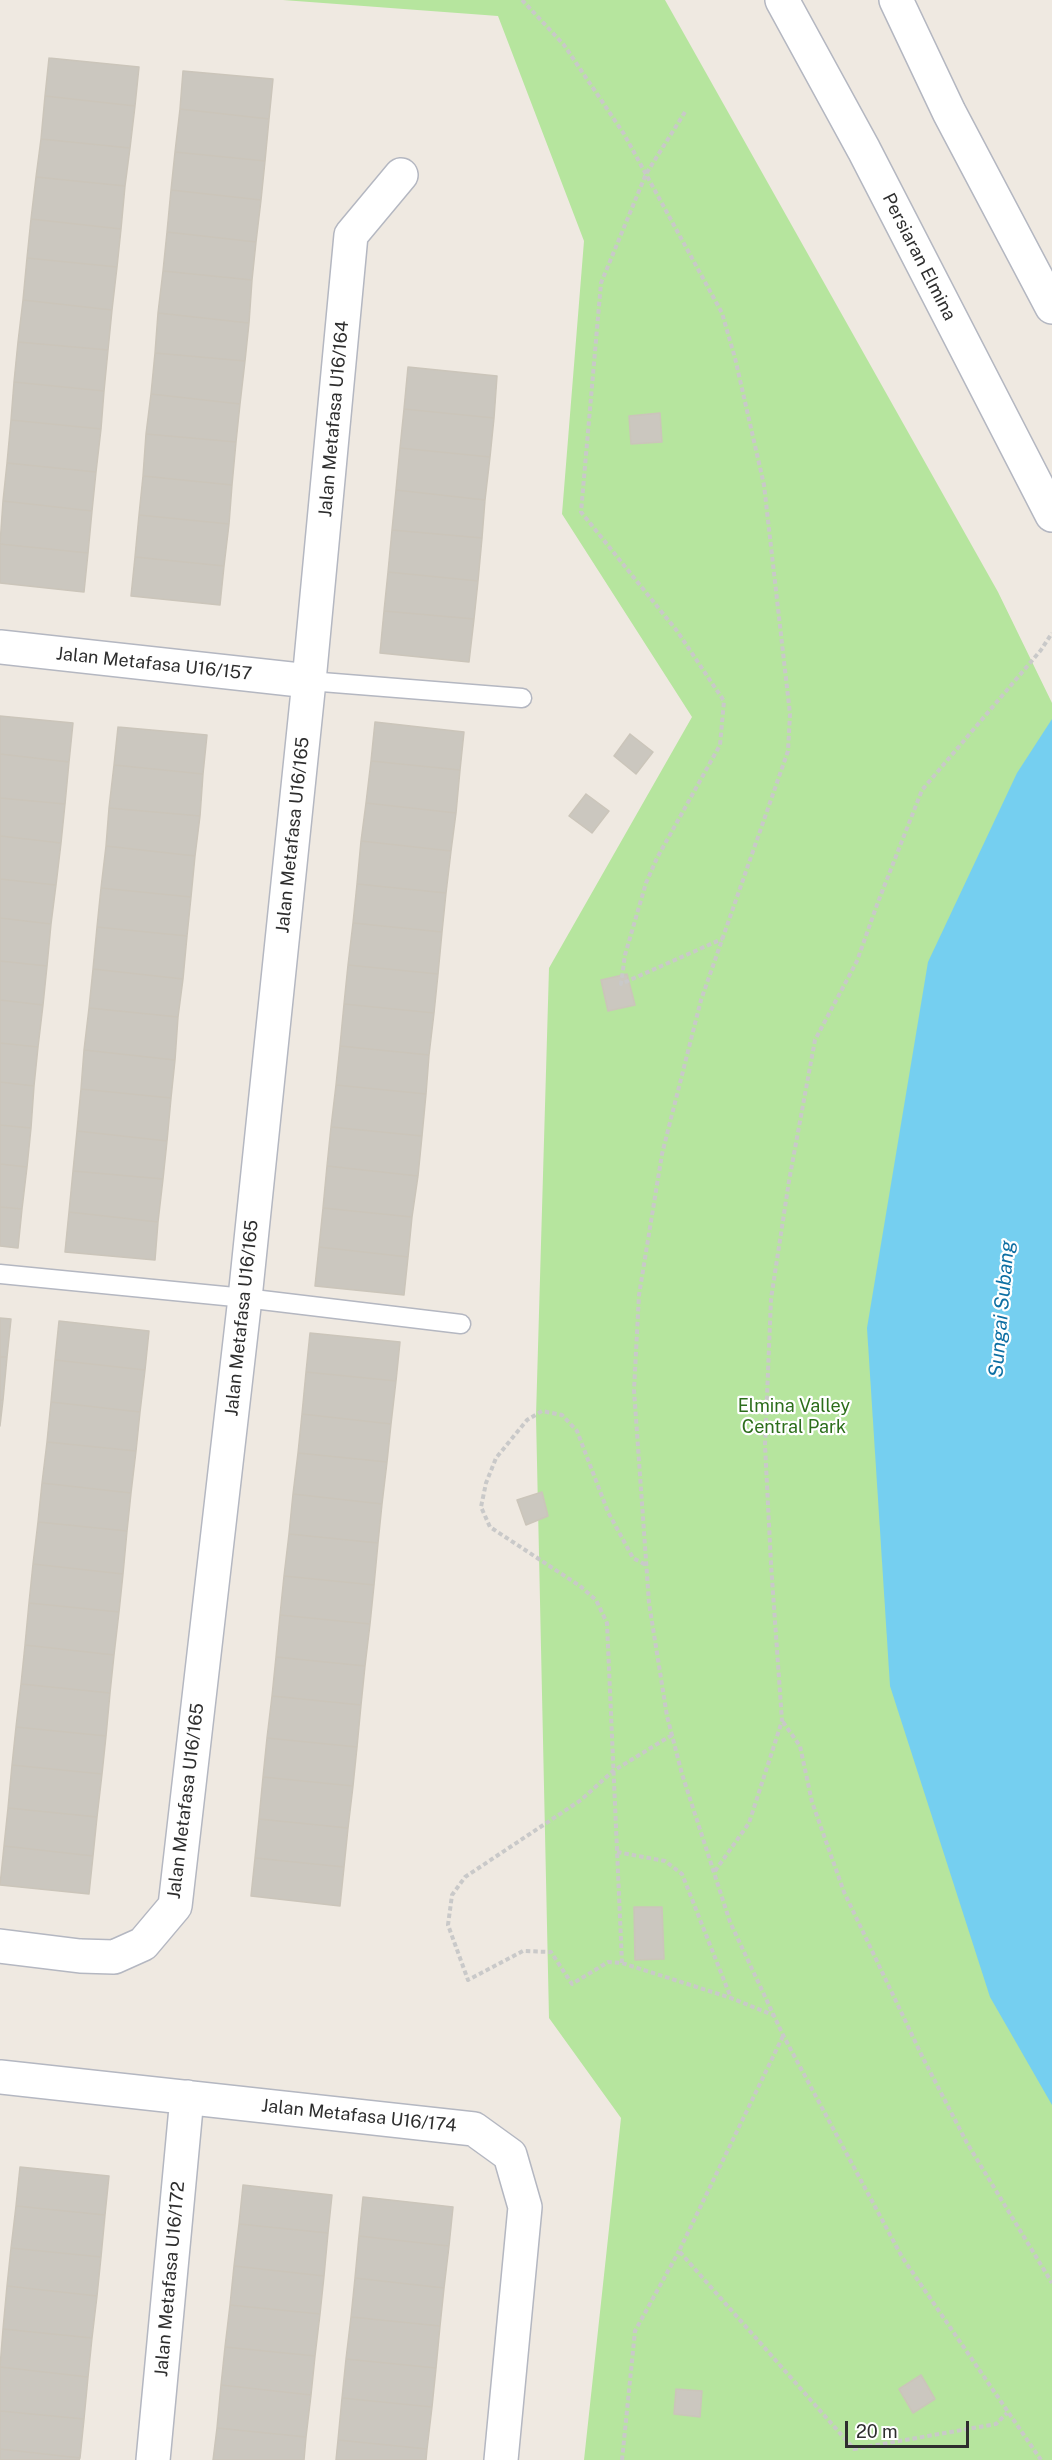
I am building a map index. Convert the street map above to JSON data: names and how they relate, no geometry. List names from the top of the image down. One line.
{"streets":{"street":["Persiaran Elmina","Jalan Metafasa U16/164","Jalan Metafasa U16/157","Jalan Metafasa U16/165","Jalan Metafasa U16/174","Jalan Metafasa U16/172"]},"crossings":[["Jalan Metafasa U16/164","Jalan Metafasa U16/157"],["Jalan Metafasa U16/164","Jalan Metafasa U16/165"],["Jalan Metafasa U16/157","Jalan Metafasa U16/165"],["Jalan Metafasa U16/174","Jalan Metafasa U16/172"]],"water":["Sungai Subang"],"parks":["Elmina Valley Central Park"],"scale_bar":"20 m"}
